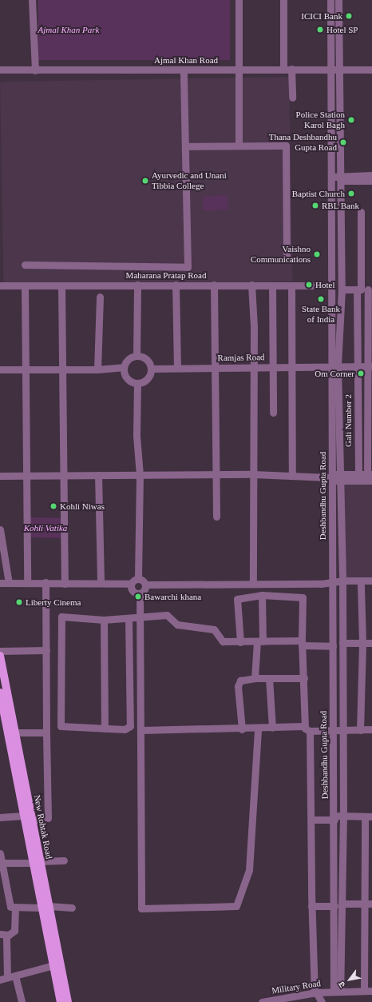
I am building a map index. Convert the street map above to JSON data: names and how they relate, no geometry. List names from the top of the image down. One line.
{"streets":{"main road":["New Rohtak Road"],"street":["Ajmal Khan Road","Maharana Pratap Road","Ramjas Road","Gali Number 2","Deshbandhu Gupta Road","Military Road"]},"crossings":[["Ajmal Khan Road","Deshbandhu Gupta Road"],["Maharana Pratap Road","Deshbandhu Gupta Road"],["Ramjas Road","Gali Number 2"],["Ramjas Road","Deshbandhu Gupta Road"],["Deshbandhu Gupta Road","Military Road"]],"parks":["Ajmal Khan Park","Kohli Vatika"],"places":["ICICI Bank","Hotel SP","Police Station Karol Bagh","Thana Deshbandhu Gupta Road","Ayurvedic and Unani Tibbia College","Baptist Church","RBL Bank","Vaishno Communications","Hotel","State Bank of India","Om Corner","Kohli Niwas","Bawarchi khana","Liberty Cinema"],"north":"bottom left"}
